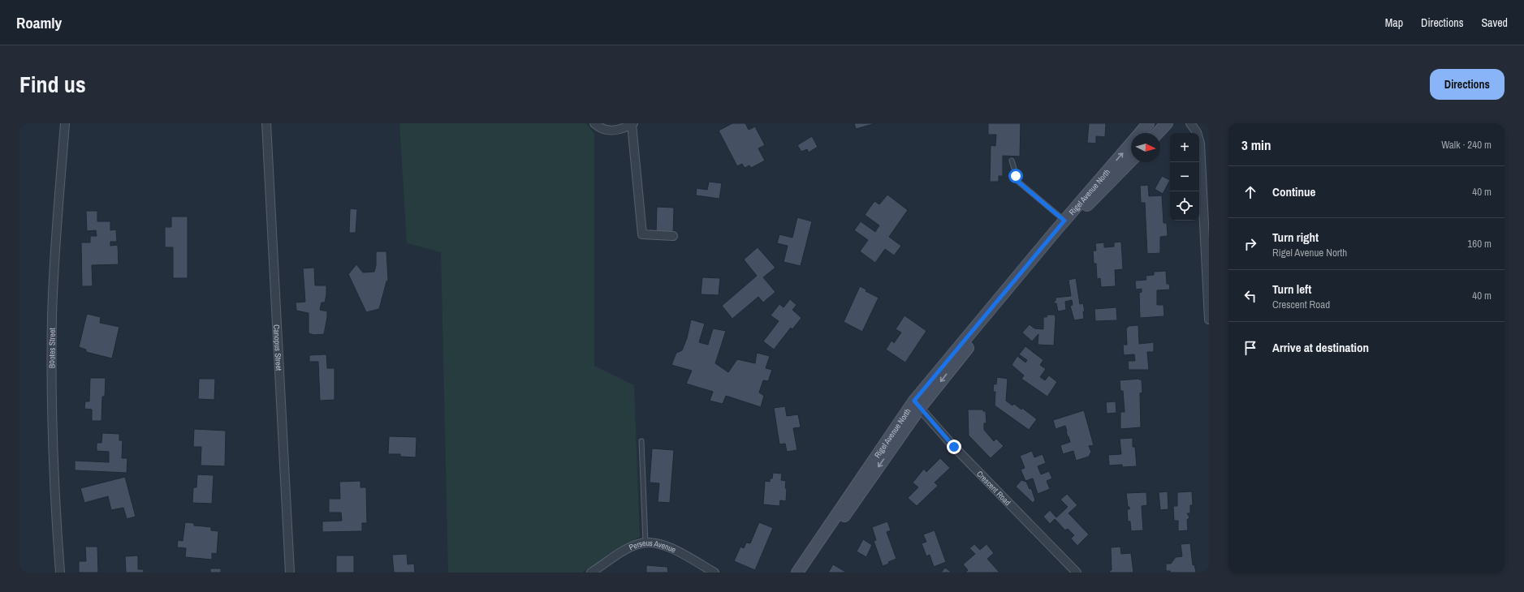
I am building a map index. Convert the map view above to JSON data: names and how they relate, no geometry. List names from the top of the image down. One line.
{"streets":{"main road":["Rigel Avenue North"],"street":["Bootes Street","Canopus Street","Crescent Road","Perseus Avenue"]},"crossings":[["Rigel Avenue North","Crescent Road"]],"north":"right","page":{"header":"Roamly","nav":["Map","Directions","Saved"],"title":"Find us","buttons":"Directions","heading":["3 min","Walk · 240 m"],"map_buttons":["+","−"],"list":[["Continue","40 m"],["Turn right","Rigel Avenue North","160 m"],["Turn left","Crescent Road","40 m"],"Arrive at destination"]}}
